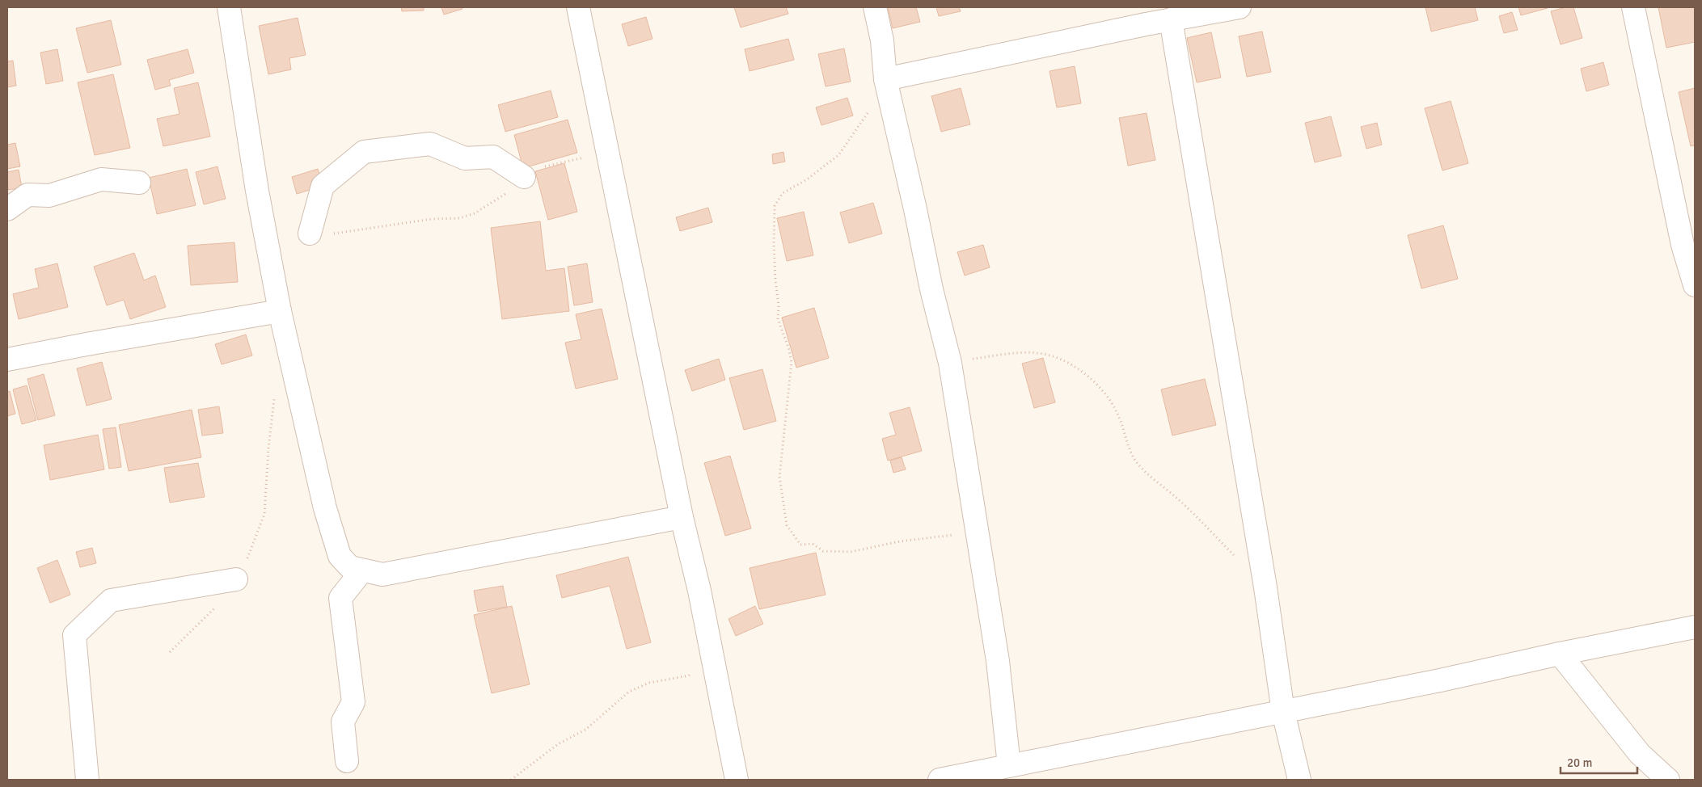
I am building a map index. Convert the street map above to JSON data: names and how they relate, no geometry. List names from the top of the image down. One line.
{"scale_bar":"20 m"}
